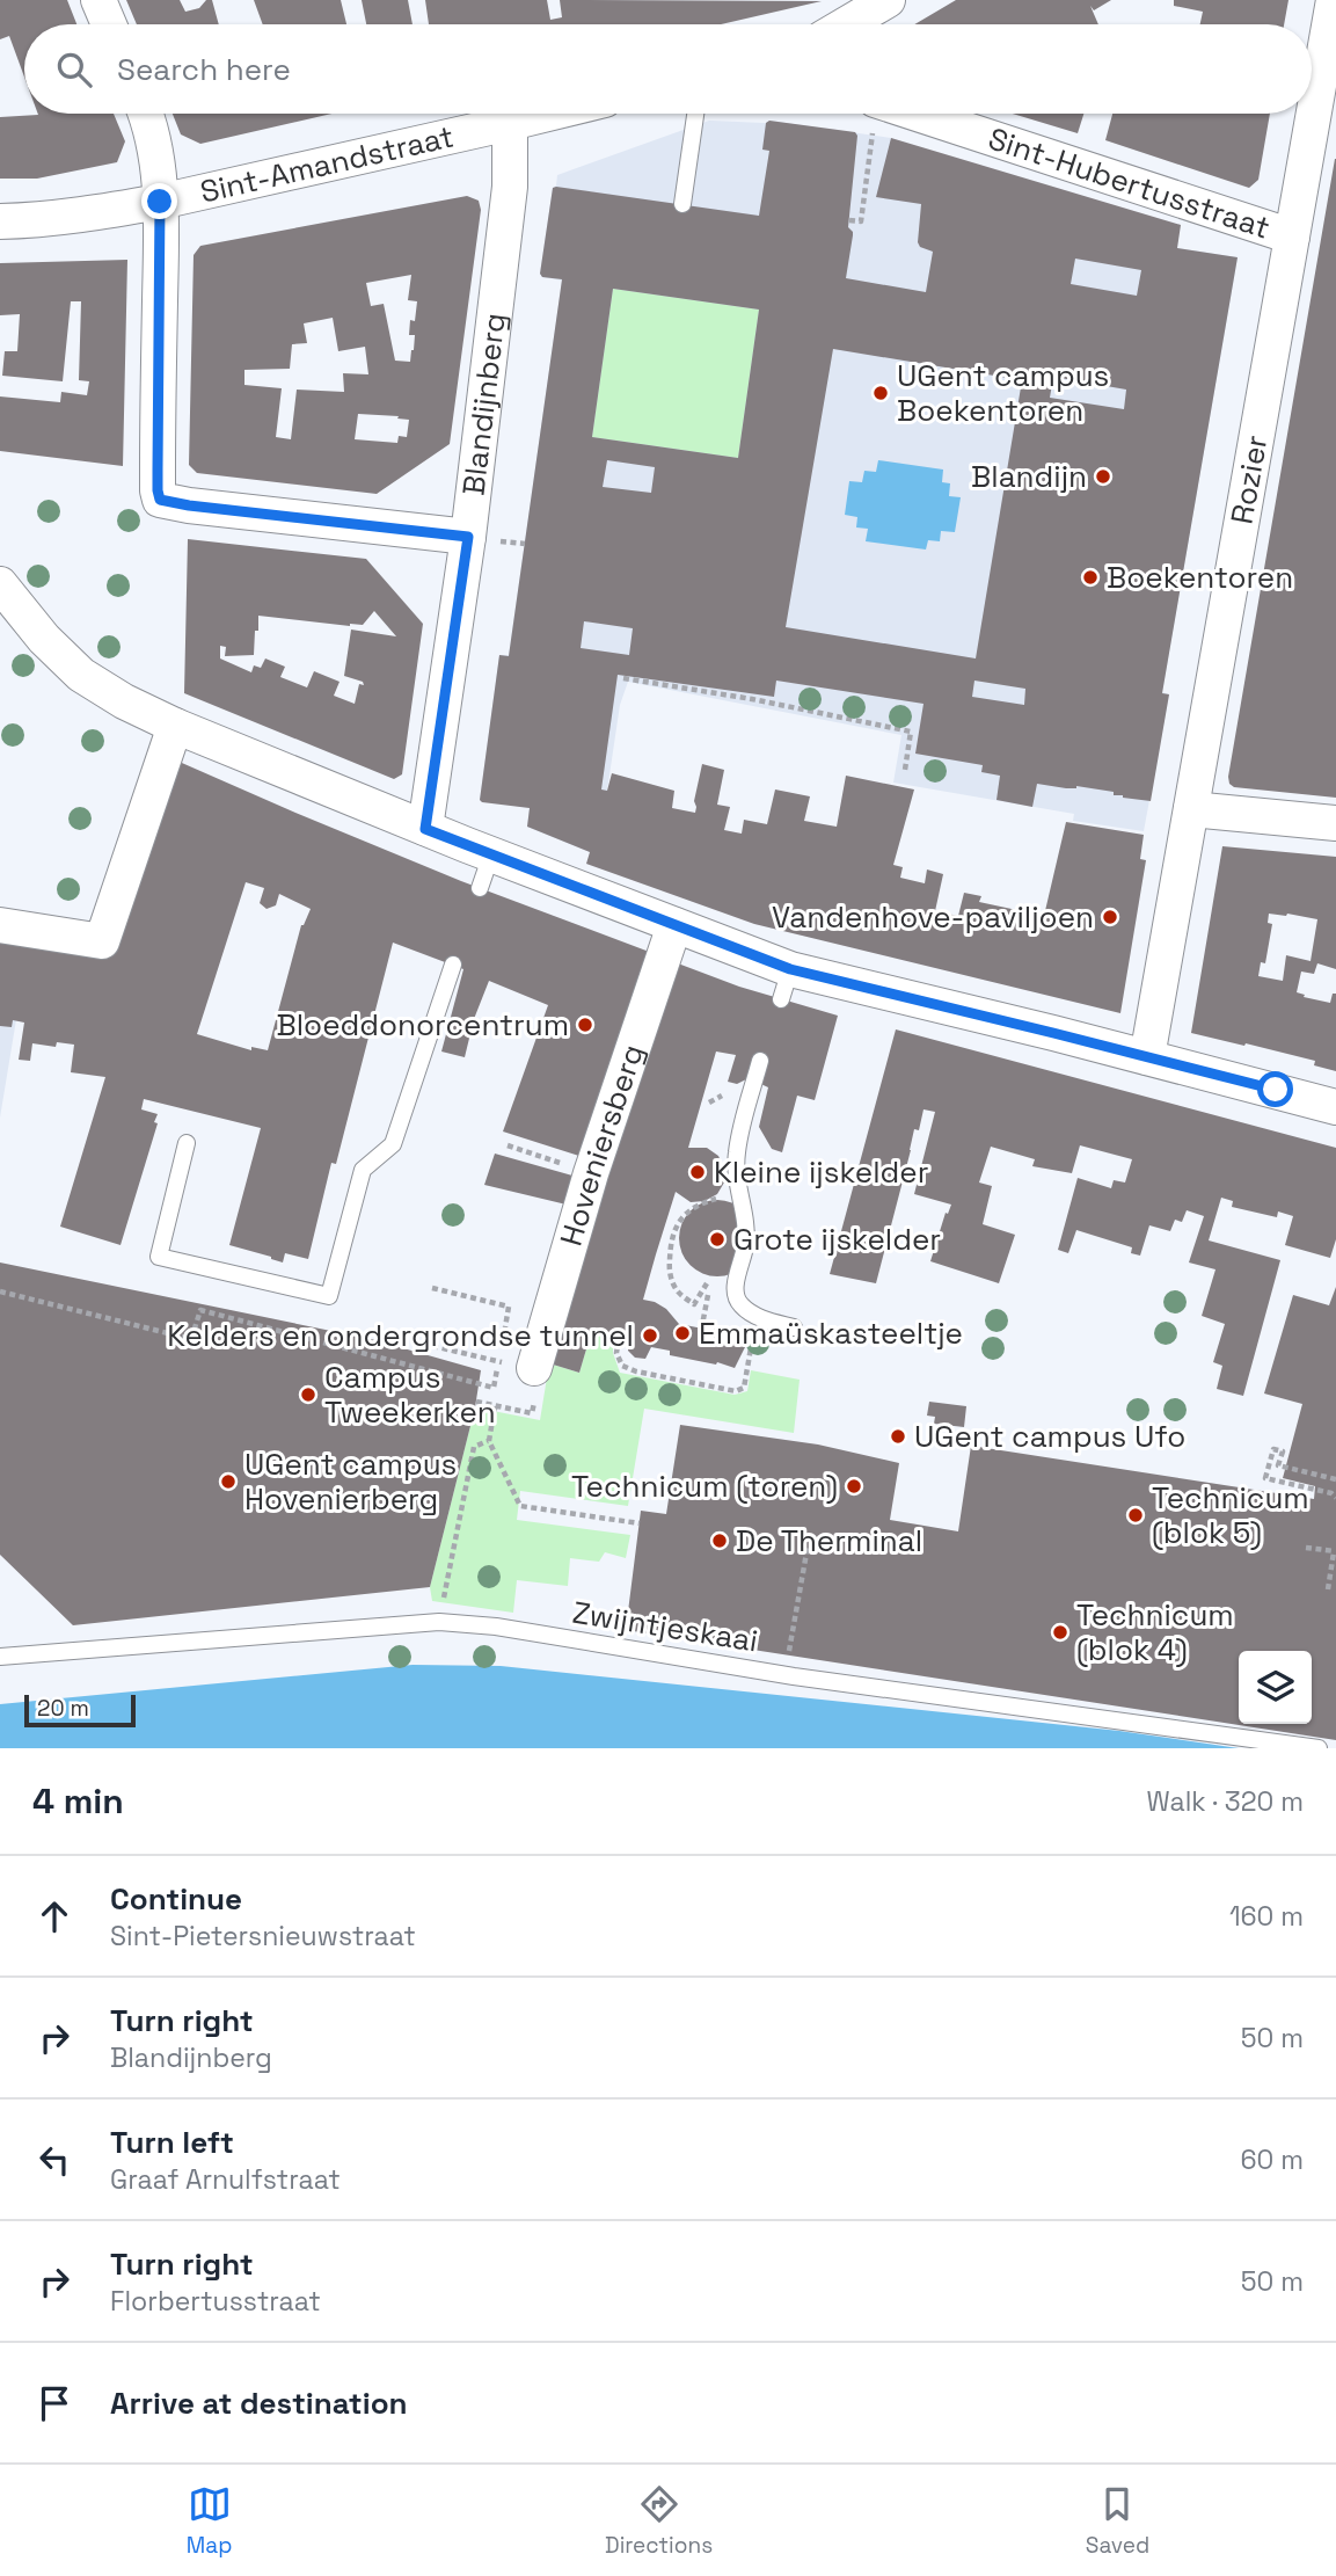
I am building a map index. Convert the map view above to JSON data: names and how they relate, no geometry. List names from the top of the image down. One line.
{"streets":{"street":["Sint-Amandstraat","Sint-Hubertusstraat","Blandijnberg","Rozier","Hoveniersberg"],"lane":["Zwijntjeskaai"]},"crossings":[["Sint-Amandstraat","Blandijnberg"],["Sint-Hubertusstraat","Rozier"]],"places":["UGent campus Boekentoren","Blandijn","Boekentoren","Vandenhove-paviljoen","Bloeddonorcentrum","Kleine ijskelder","Grote ijskelder","Emmaüskasteeltje","Kelders en ondergrondse tunnel","Campus Tweekerken","UGent campus Ufo","UGent campus Hovenierberg","Technicum (toren)","Technicum (blok 5)","De Therminal","Technicum (blok 4)"],"scale_bar":"20 m","page":{"search":"Search here","scale":"20 m","heading":["4 min","Walk · 320 m"],"list":[["Continue","Sint-Pietersnieuwstraat","160 m"],["Turn right","Blandijnberg","50 m"],["Turn left","Graaf Arnulfstraat","60 m"],["Turn right","Florbertusstraat","50 m"],"Arrive at destination"],"nav":["Map","Directions","Saved"]}}
